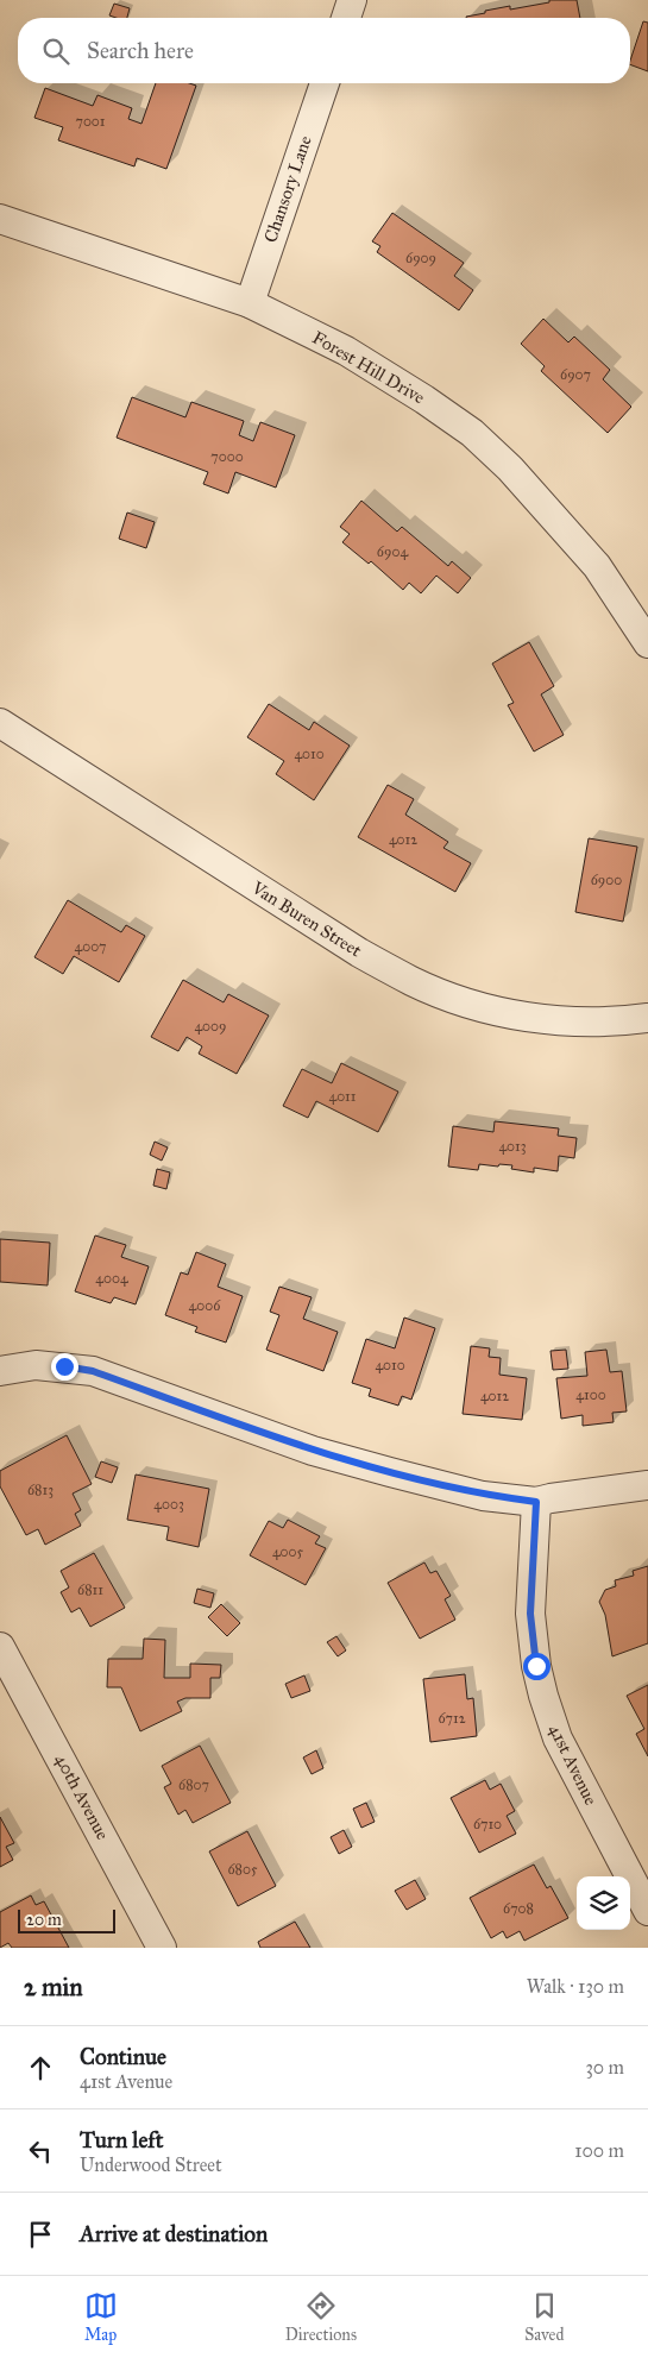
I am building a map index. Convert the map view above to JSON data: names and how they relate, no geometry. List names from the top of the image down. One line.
{"streets":{"street":["Chansory Lane","Forest Hill Drive","Van Buren Street","41st Avenue","40th Avenue"]},"crossings":[["Chansory Lane","Forest Hill Drive"]],"house_numbers":["7001","6909","6907","7000","6904","4010","4012","6900","4007","4009","4011","4013","4004","4006","4010","4100","4012","6813","4003","4005","6811","6712","6807","6710","6805","6708"],"scale_bar":"20 m","page":{"search":"Search here","scale":"20 m","heading":["2 min","Walk · 130 m"],"list":[["Continue","41st Avenue","30 m"],["Turn left","Underwood Street","100 m"],"Arrive at destination"],"nav":["Map","Directions","Saved"]}}
